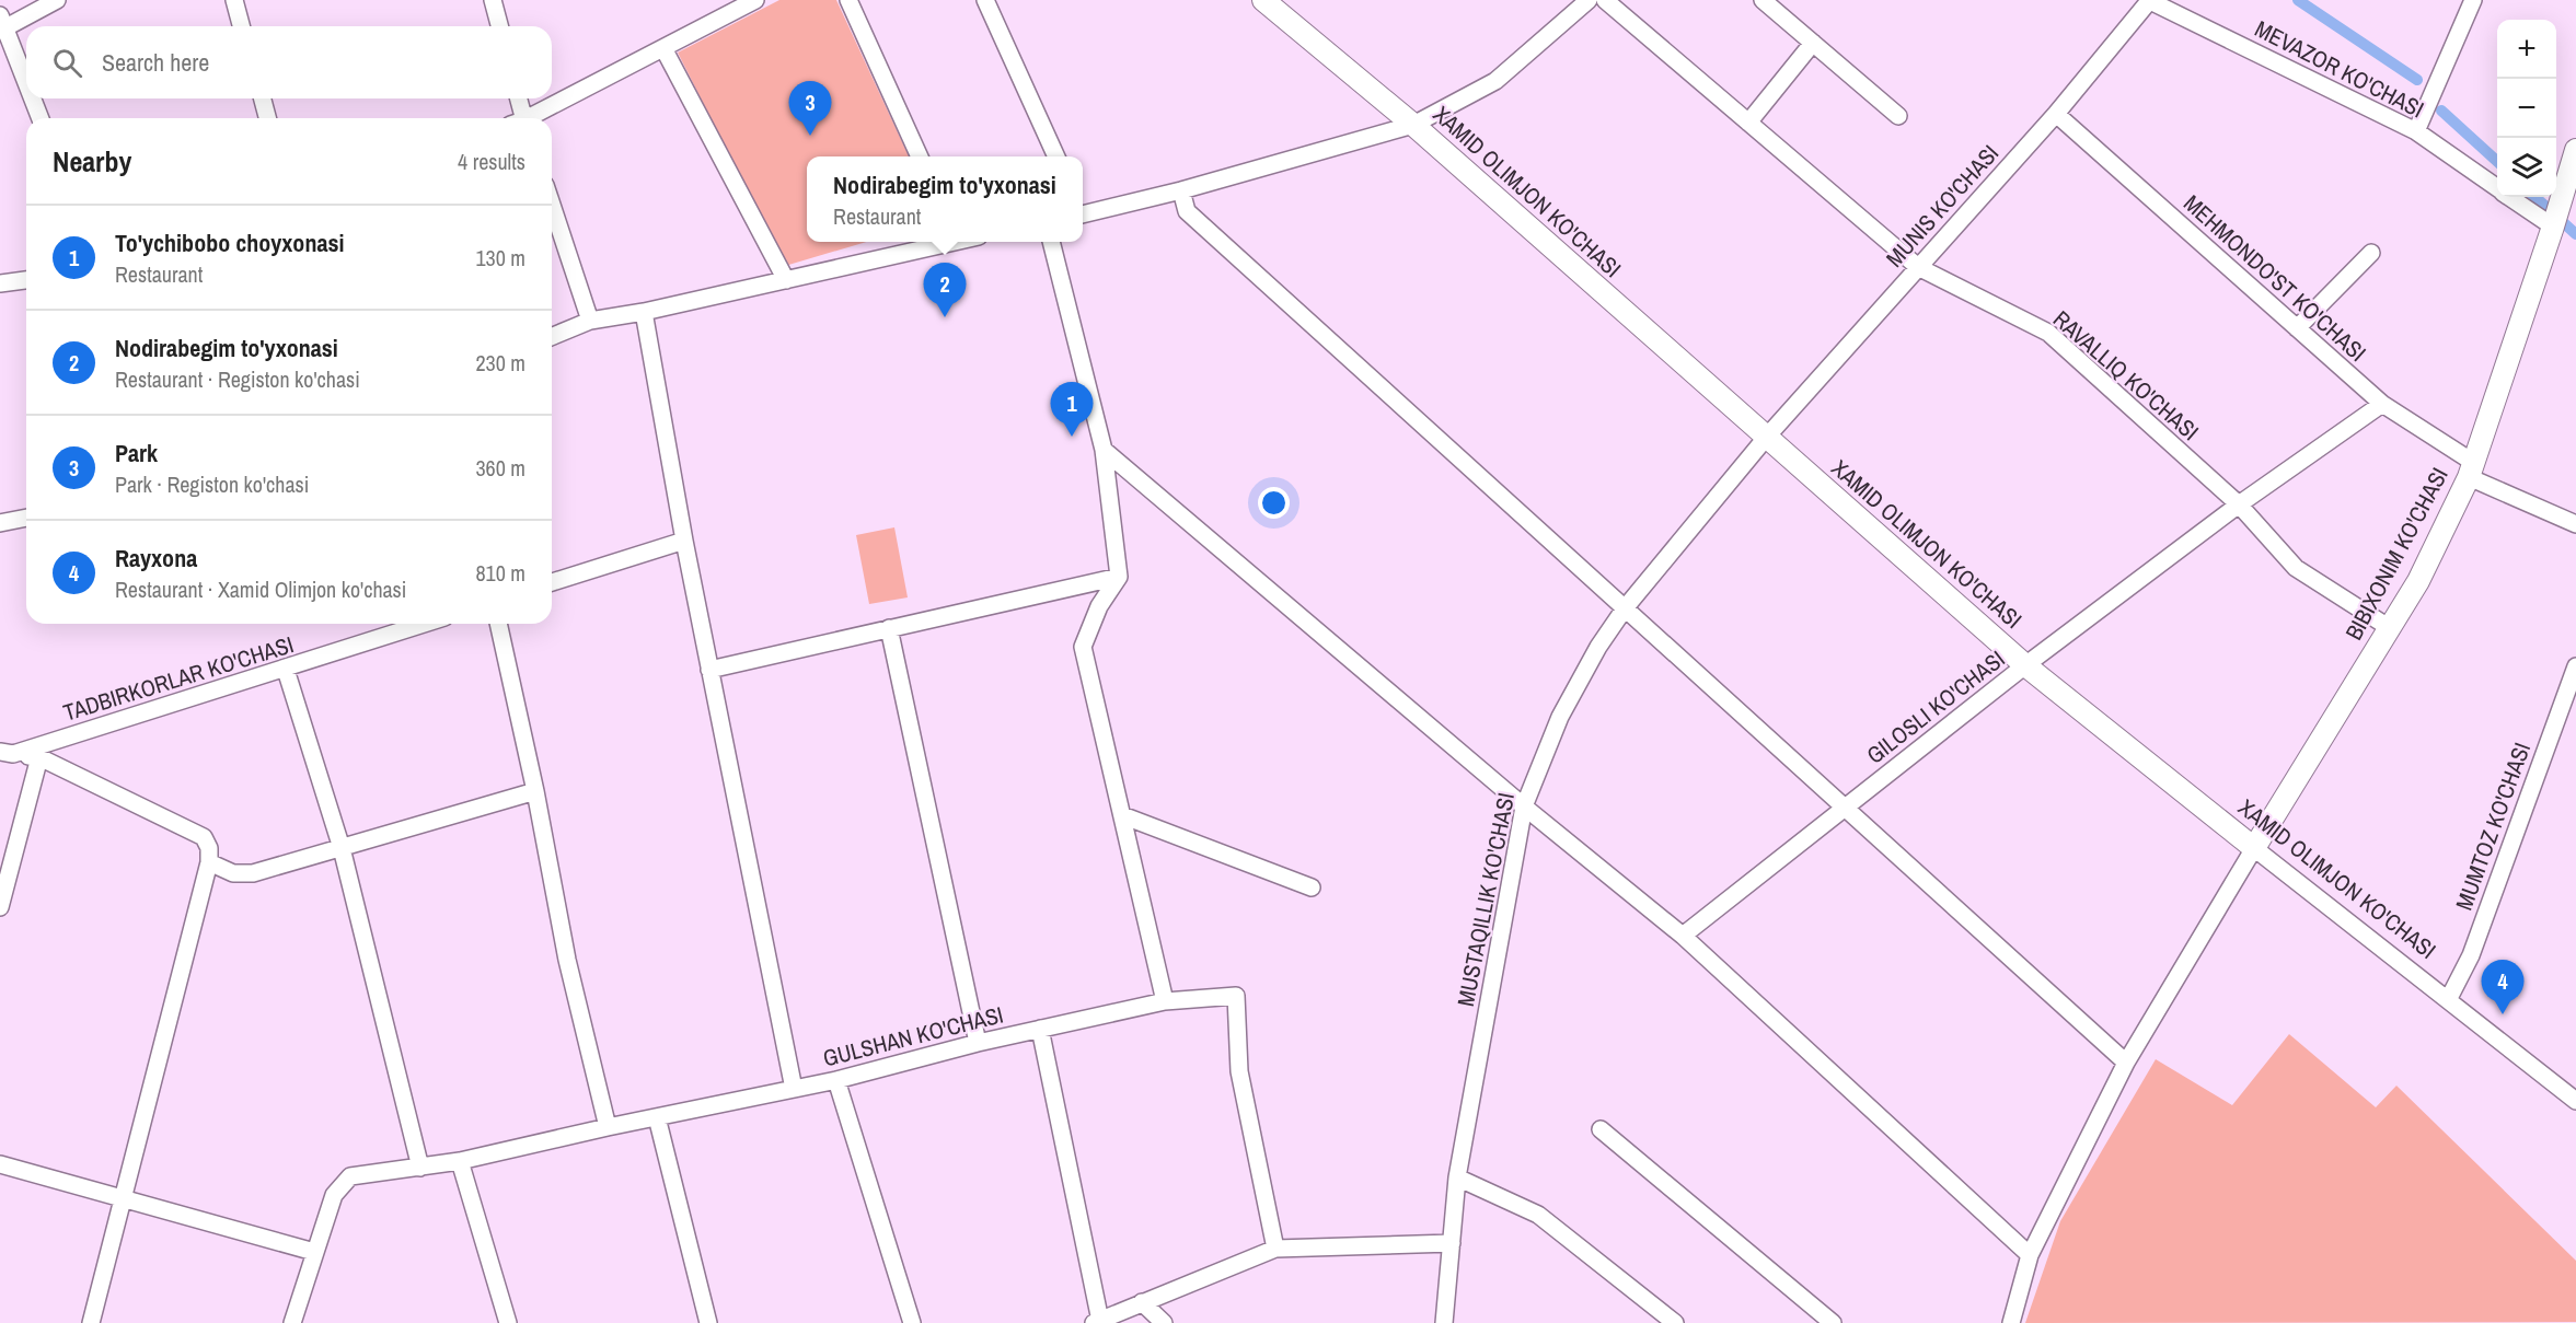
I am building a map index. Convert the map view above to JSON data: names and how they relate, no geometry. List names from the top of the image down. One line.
{"streets":{"main road":["XAMID OLIMJON KO'CHASI","BIBIXONIM KO'CHASI"],"street":["MEVAZOR KO'CHASI","MUNIS KO'CHASI","MEHMONDO'ST KO'CHASI","RAVALLIQ KO'CHASI","TADBIRKORLAR KO'CHASI","GILOSLI KO'CHASI","MUMTOZ KO'CHASI","MUSTAQILLIK KO'CHASI","GULSHAN KO'CHASI"]},"crossings":[["MEVAZOR KO'CHASI","MUNIS KO'CHASI"],["MEVAZOR KO'CHASI","BIBIXONIM KO'CHASI"],["XAMID OLIMJON KO'CHASI","MUNIS KO'CHASI"],["XAMID OLIMJON KO'CHASI","BIBIXONIM KO'CHASI"],["XAMID OLIMJON KO'CHASI","GILOSLI KO'CHASI"],["XAMID OLIMJON KO'CHASI","MUMTOZ KO'CHASI"],["XAMID OLIMJON KO'CHASI","MUSTAQILLIK KO'CHASI"],["MUNIS KO'CHASI","MEHMONDO'ST KO'CHASI"],["MUNIS KO'CHASI","RAVALLIQ KO'CHASI"],["MUNIS KO'CHASI","MUSTAQILLIK KO'CHASI"],["MEHMONDO'ST KO'CHASI","BIBIXONIM KO'CHASI"],["MEHMONDO'ST KO'CHASI","GILOSLI KO'CHASI"],["RAVALLIQ KO'CHASI","BIBIXONIM KO'CHASI"],["RAVALLIQ KO'CHASI","GILOSLI KO'CHASI"]],"page":{"map_buttons":["+","−"],"search":"Search here","pins":["3","2","1","4"],"heading":["Nearby","4 results"],"popup":["Nodirabegim to'yxonasi","Restaurant"],"list":[{"mark":"1","name":"To'ychibobo choyxonasi","note":"Restaurant","value":"130 m"},{"mark":"2","name":"Nodirabegim to'yxonasi","note":"Restaurant · Registon ko'chasi","value":"230 m"},{"mark":"3","name":"Park","note":"Park · Registon ko'chasi","value":"360 m"},{"mark":"4","name":"Rayxona","note":"Restaurant · Xamid Olimjon ko'chasi","value":"810 m"}]}}
